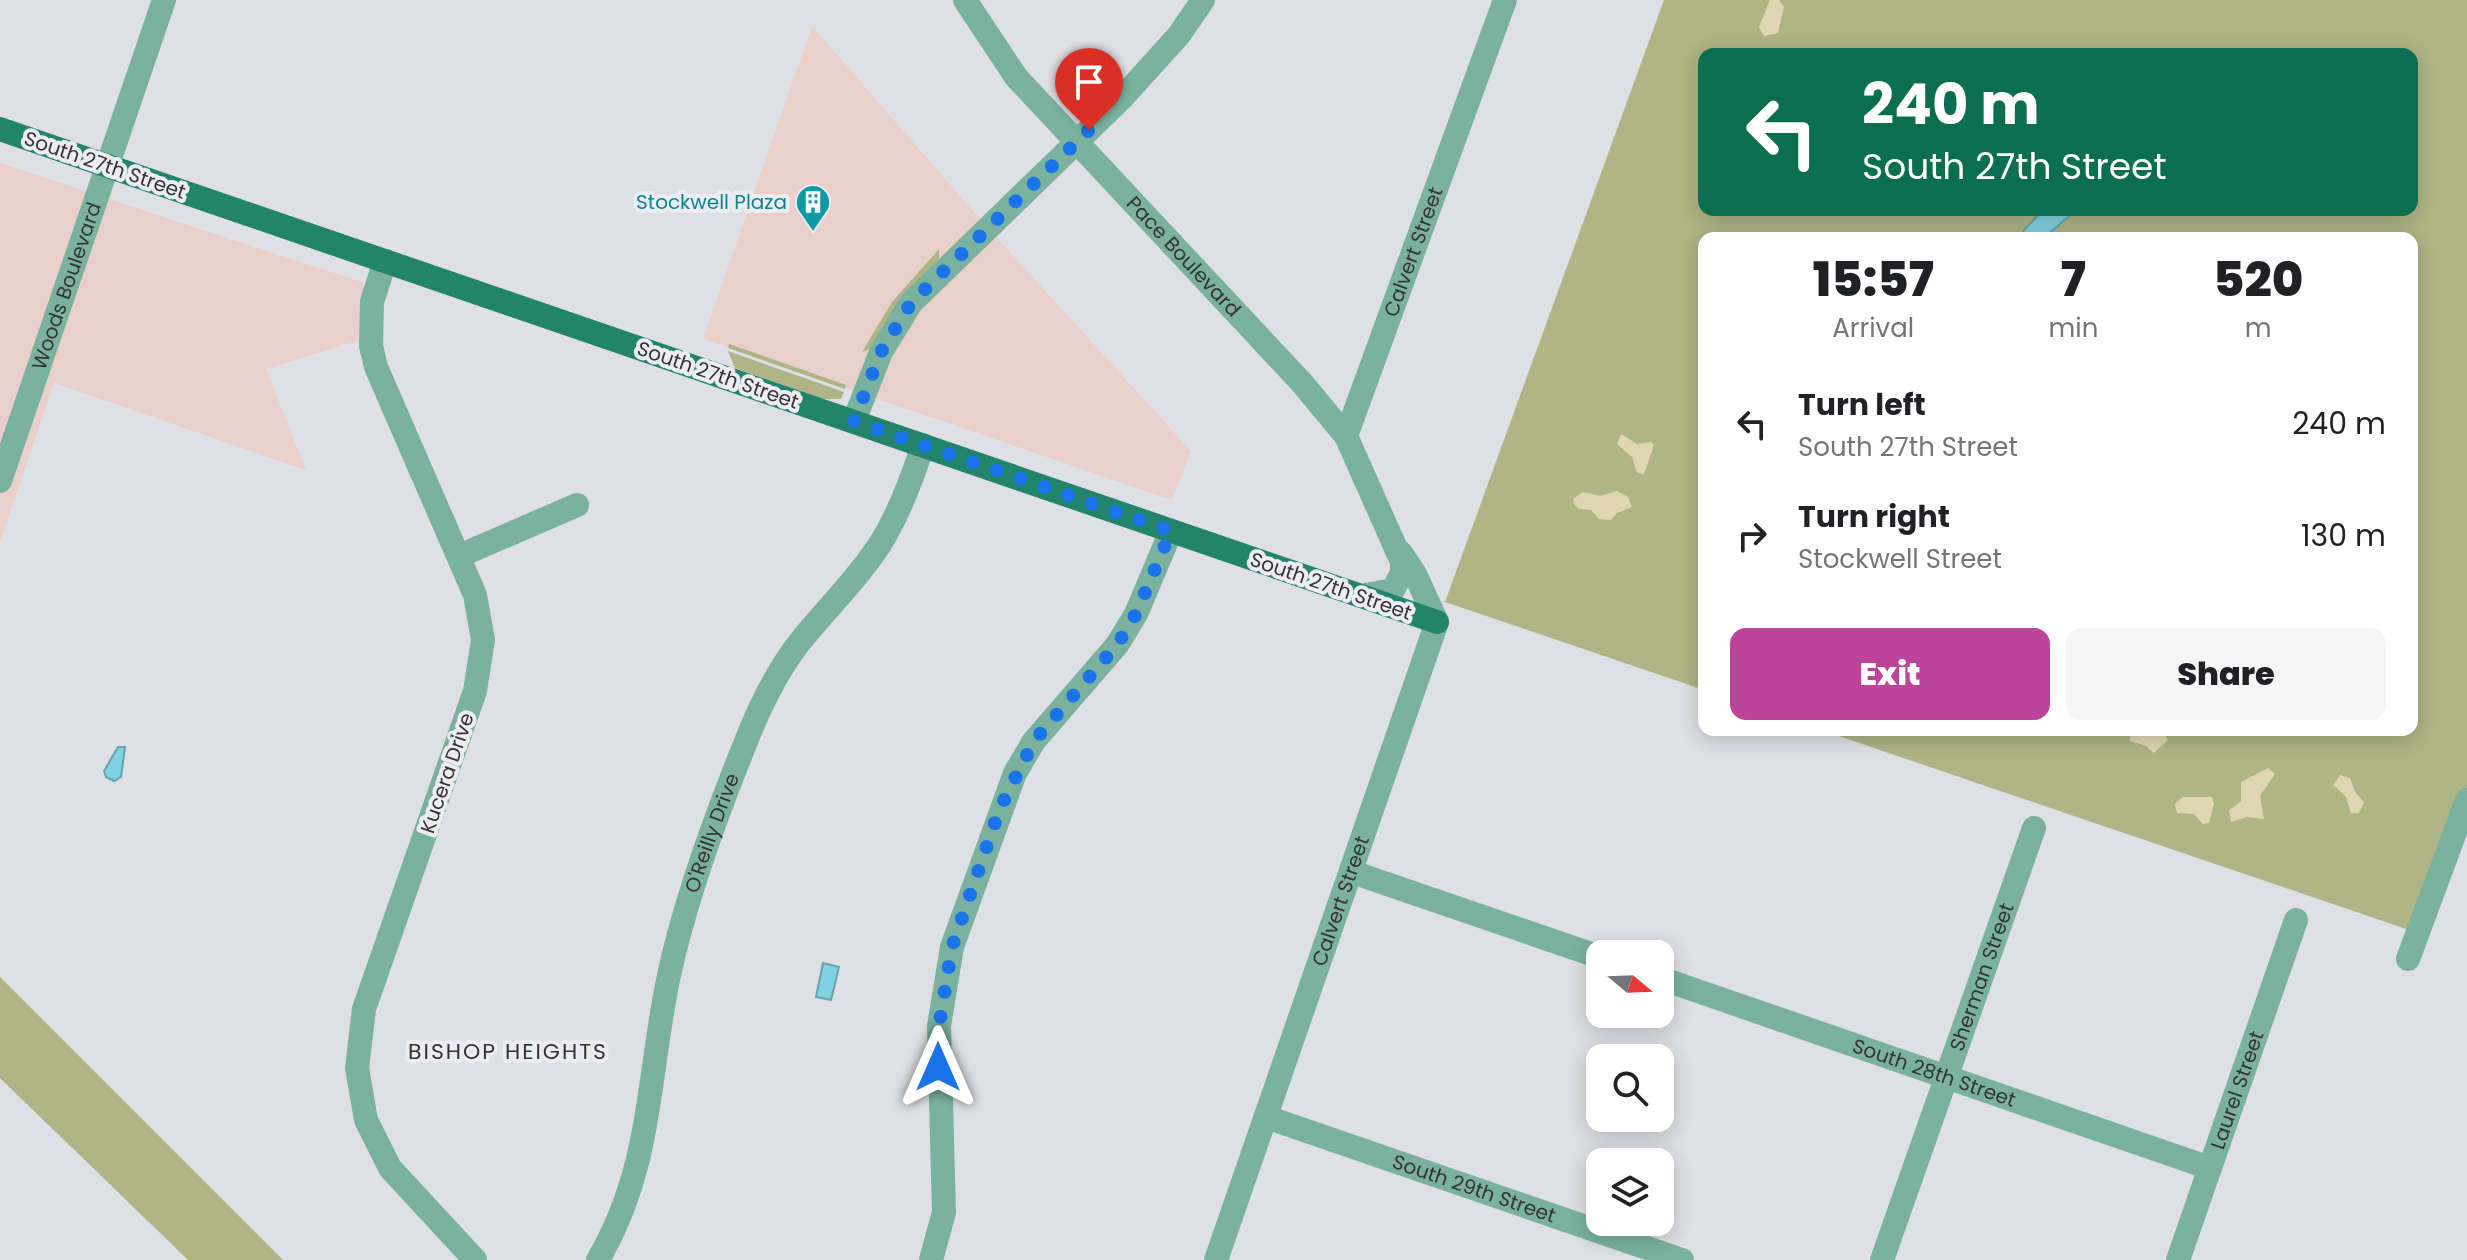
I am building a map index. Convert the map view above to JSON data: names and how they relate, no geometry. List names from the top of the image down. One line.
{"streets":{"main road":["South 27th Street"],"street":["Calvert Street","Pace Boulevard","Woods Boulevard","Kucera Drive","O'Reilly Drive","Sherman Street","South 28th Street","Laurel Street","South 29th Street"]},"crossings":[["South 27th Street","Calvert Street"],["South 27th Street","Woods Boulevard"],["South 27th Street","Kucera Drive"],["South 27th Street","O'Reilly Drive"],["Calvert Street","Pace Boulevard"],["Calvert Street","South 29th Street"],["Sherman Street","South 28th Street"],["South 28th Street","Laurel Street"]],"districts":["BISHOP HEIGHTS"],"places":{"building":["Stockwell Plaza"]},"north":"right","page":{"turn":["240 m","South 27th Street"],"eta":["15:57","Arrival","7","min","520","m"],"list":[{"name":"Turn left","note":"South 27th Street","value":"240 m"},{"name":"Turn right","note":"Stockwell Street","value":"130 m"}],"buttons":["Exit","Share"]}}
